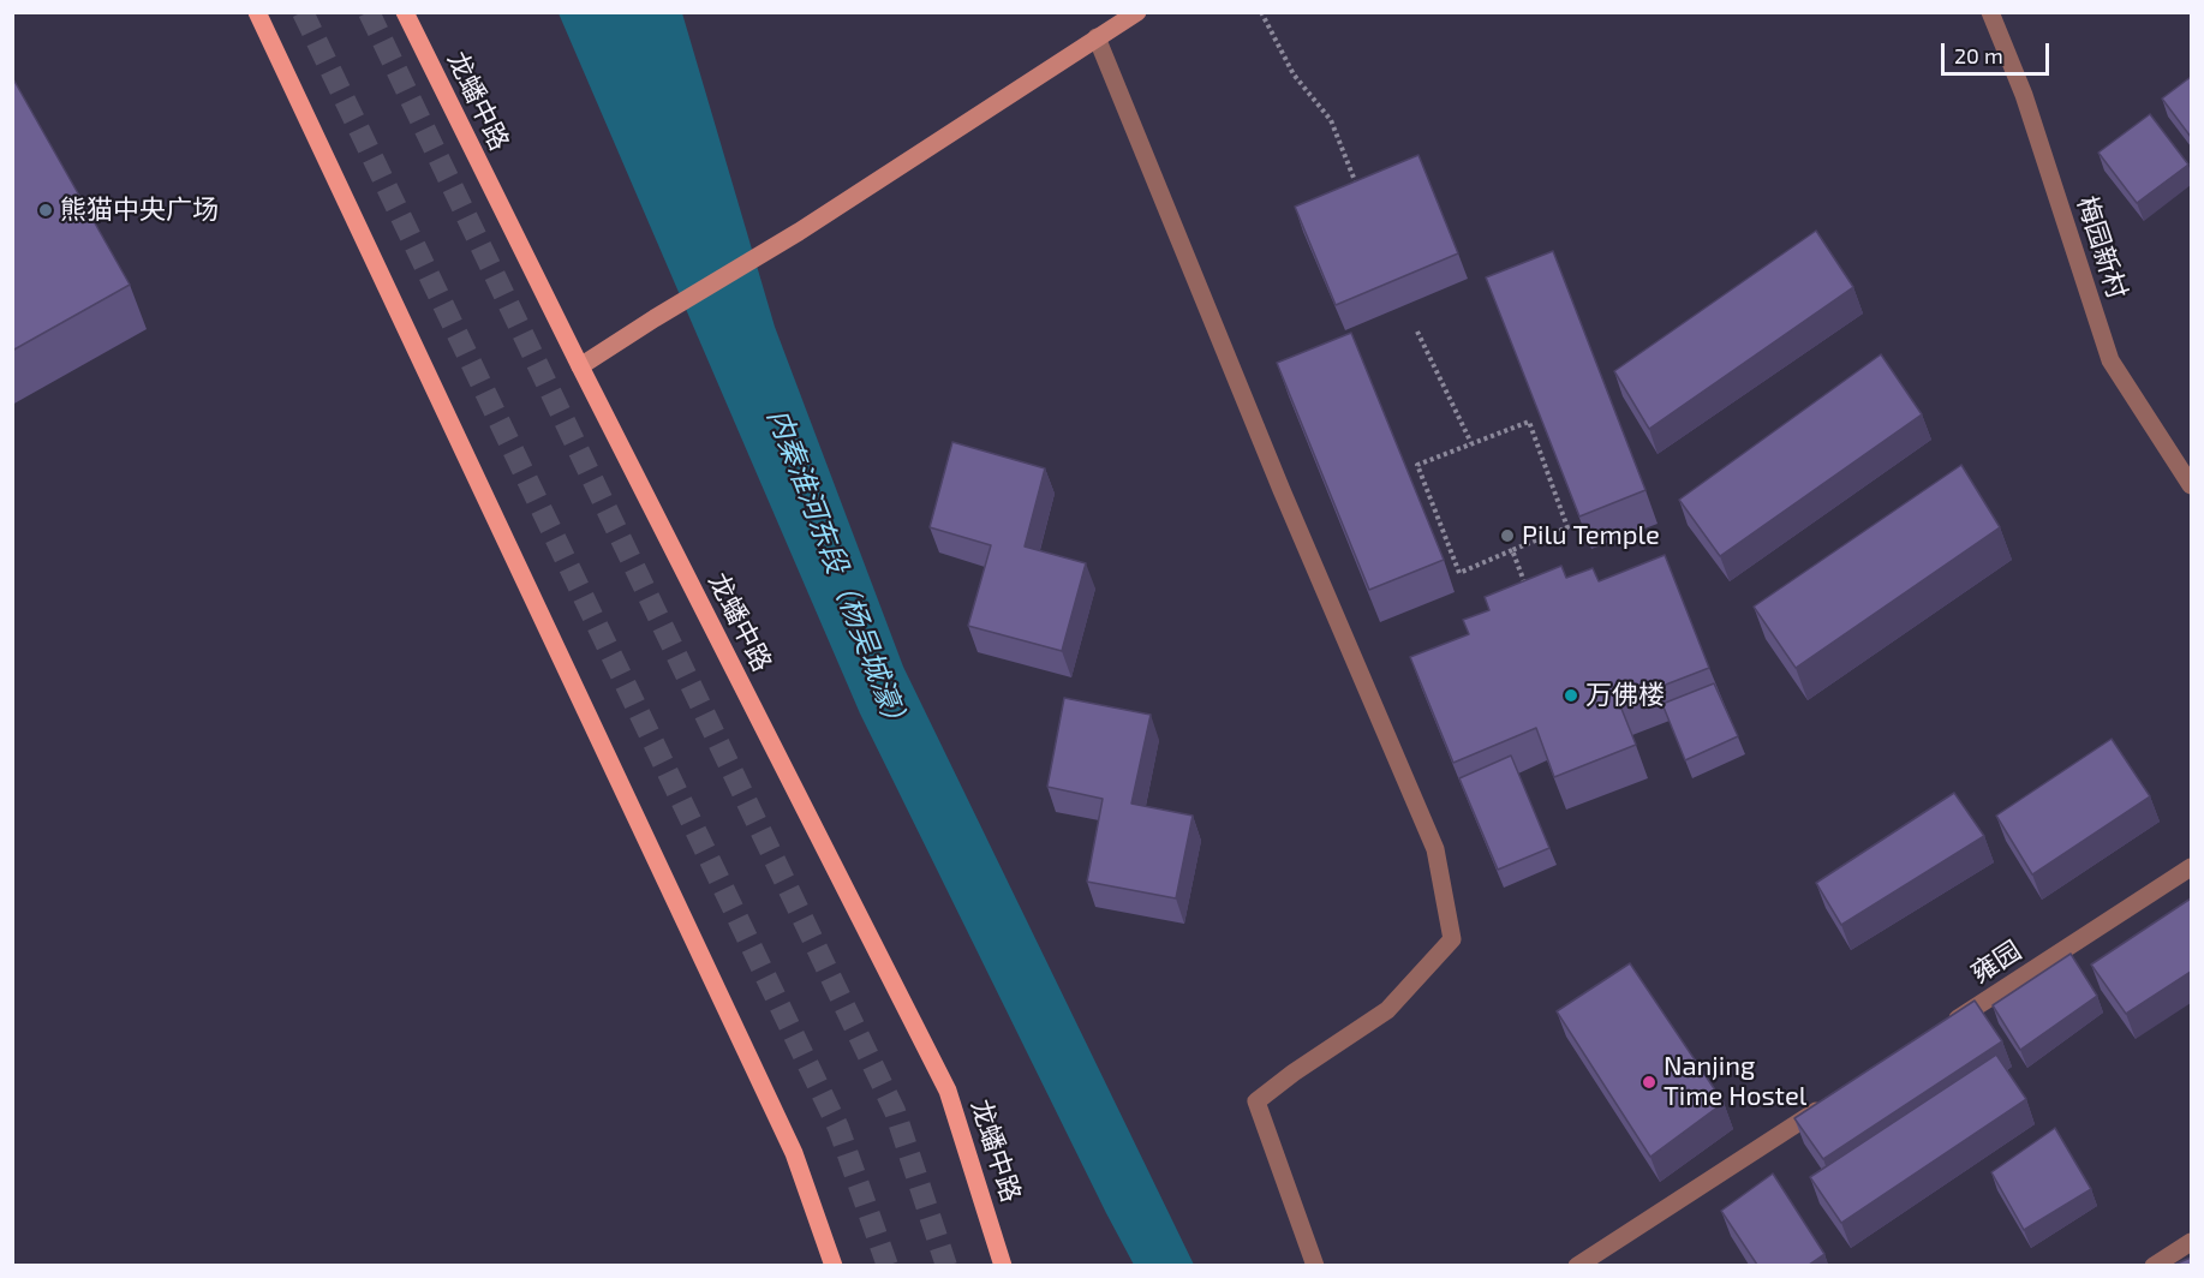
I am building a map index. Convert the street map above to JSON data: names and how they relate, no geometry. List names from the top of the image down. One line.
{"streets":{"main road":["龙蟠中路"],"street":["梅园新村","雍园"]},"water":["内秦淮河东段（杨吴城濠）"],"places":["熊猫中央广场","Pilu Temple","万佛楼","Nanjing Time Hostel"],"scale_bar":"20 m"}
